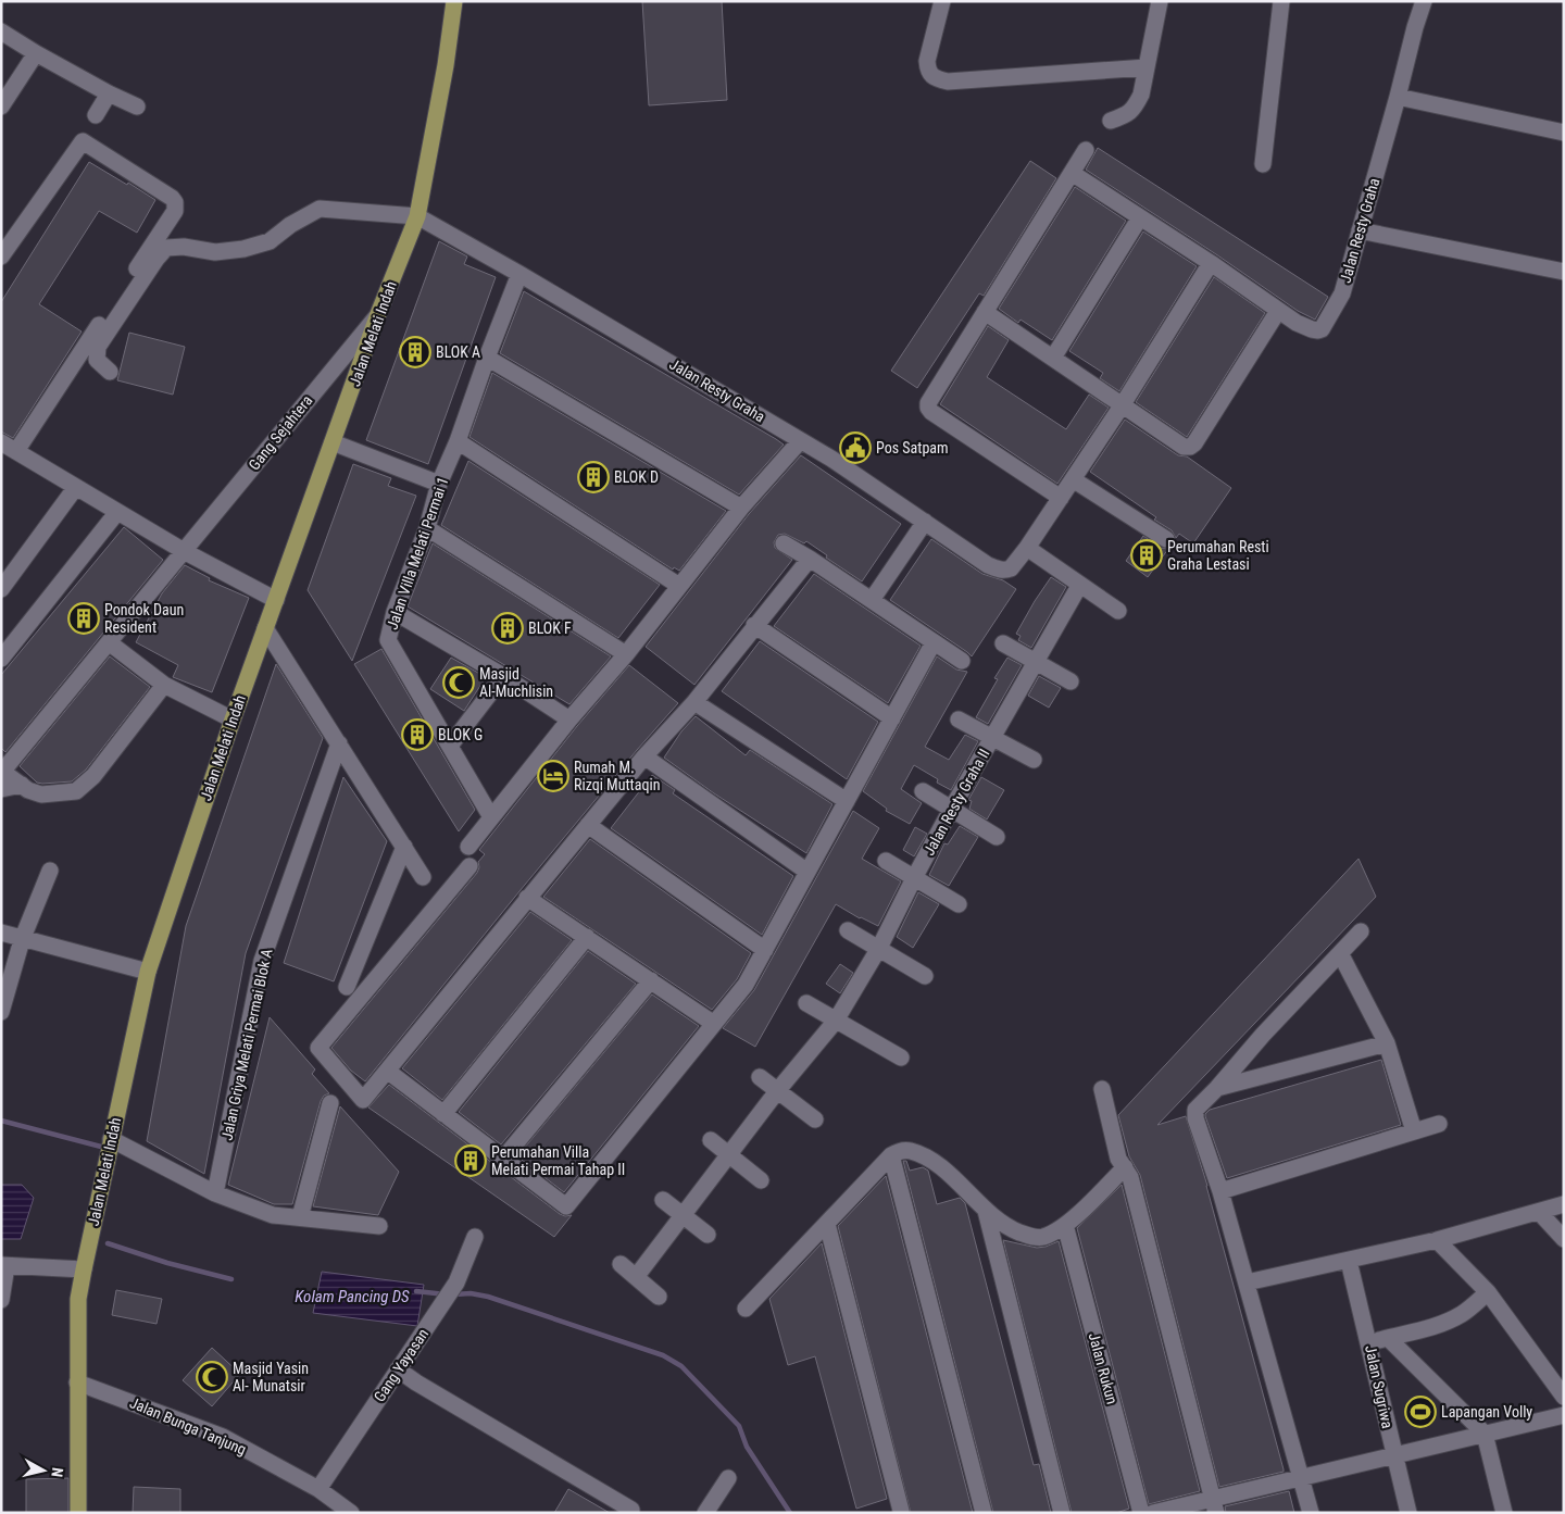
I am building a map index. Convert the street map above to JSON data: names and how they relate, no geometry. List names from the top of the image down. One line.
{"streets":{"main road":["Jalan Melati Indah"],"street":["Jalan Resty Graha","Gang Sejahtera","Jalan Villa Melati Permai 1","Jalan Resty Graha II","Jalan Griya Melati Permai Blok A","Gang Yayasan","Jalan Rukun","Jalan Sugriwa","Jalan Bunga Tanjung"]},"crossings":[["Jalan Resty Graha","Jalan Melati Indah"],["Jalan Resty Graha","Jalan Villa Melati Permai 1"],["Jalan Melati Indah","Gang Sejahtera"],["Jalan Melati Indah","Jalan Bunga Tanjung"],["Gang Yayasan","Jalan Bunga Tanjung"]],"water":["Kolam Pancing DS"],"places":{"building":["BLOK A","BLOK D","Perumahan Resti Graha Lestasi","Pondok Daun Resident","BLOK F","BLOK G","Perumahan Villa Melati Permai Tahap II"],"public building":["Pos Satpam"],"mosque":["Masjid Al-Muchlisin","Masjid Yasin Al- Munatsir"],"hotel":["Rumah M. Rizqi Muttaqin"],"sports":["Lapangan Volly"]},"north":"right"}
